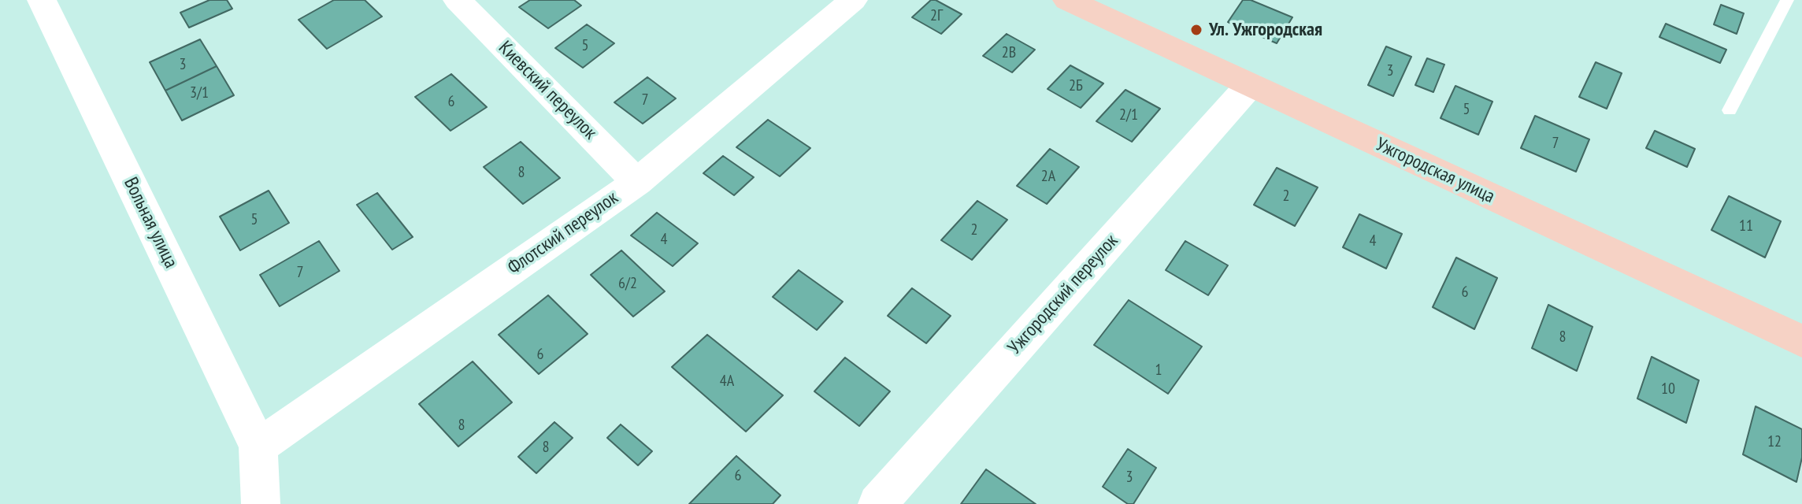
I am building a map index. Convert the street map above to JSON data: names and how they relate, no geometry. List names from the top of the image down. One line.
{"streets":{"street":["Киевский переулок","Ужгородская улица","Вольная улица","Флотский переулок","Ужгородский переулок"]},"crossings":[["Киевский переулок","Флотский переулок"],["Ужгородская улица","Ужгородский переулок"],["Вольная улица","Флотский переулок"]],"places":["Ул. Ужгородская"],"house_numbers":["2Г","5","2В","3","3","2Б","3/1","7","6","5","2/1","7","8","2А","2","5","11","2","4","4","7","6/2","6","8","6","1","4А","10","8","12","8","6","3"]}
